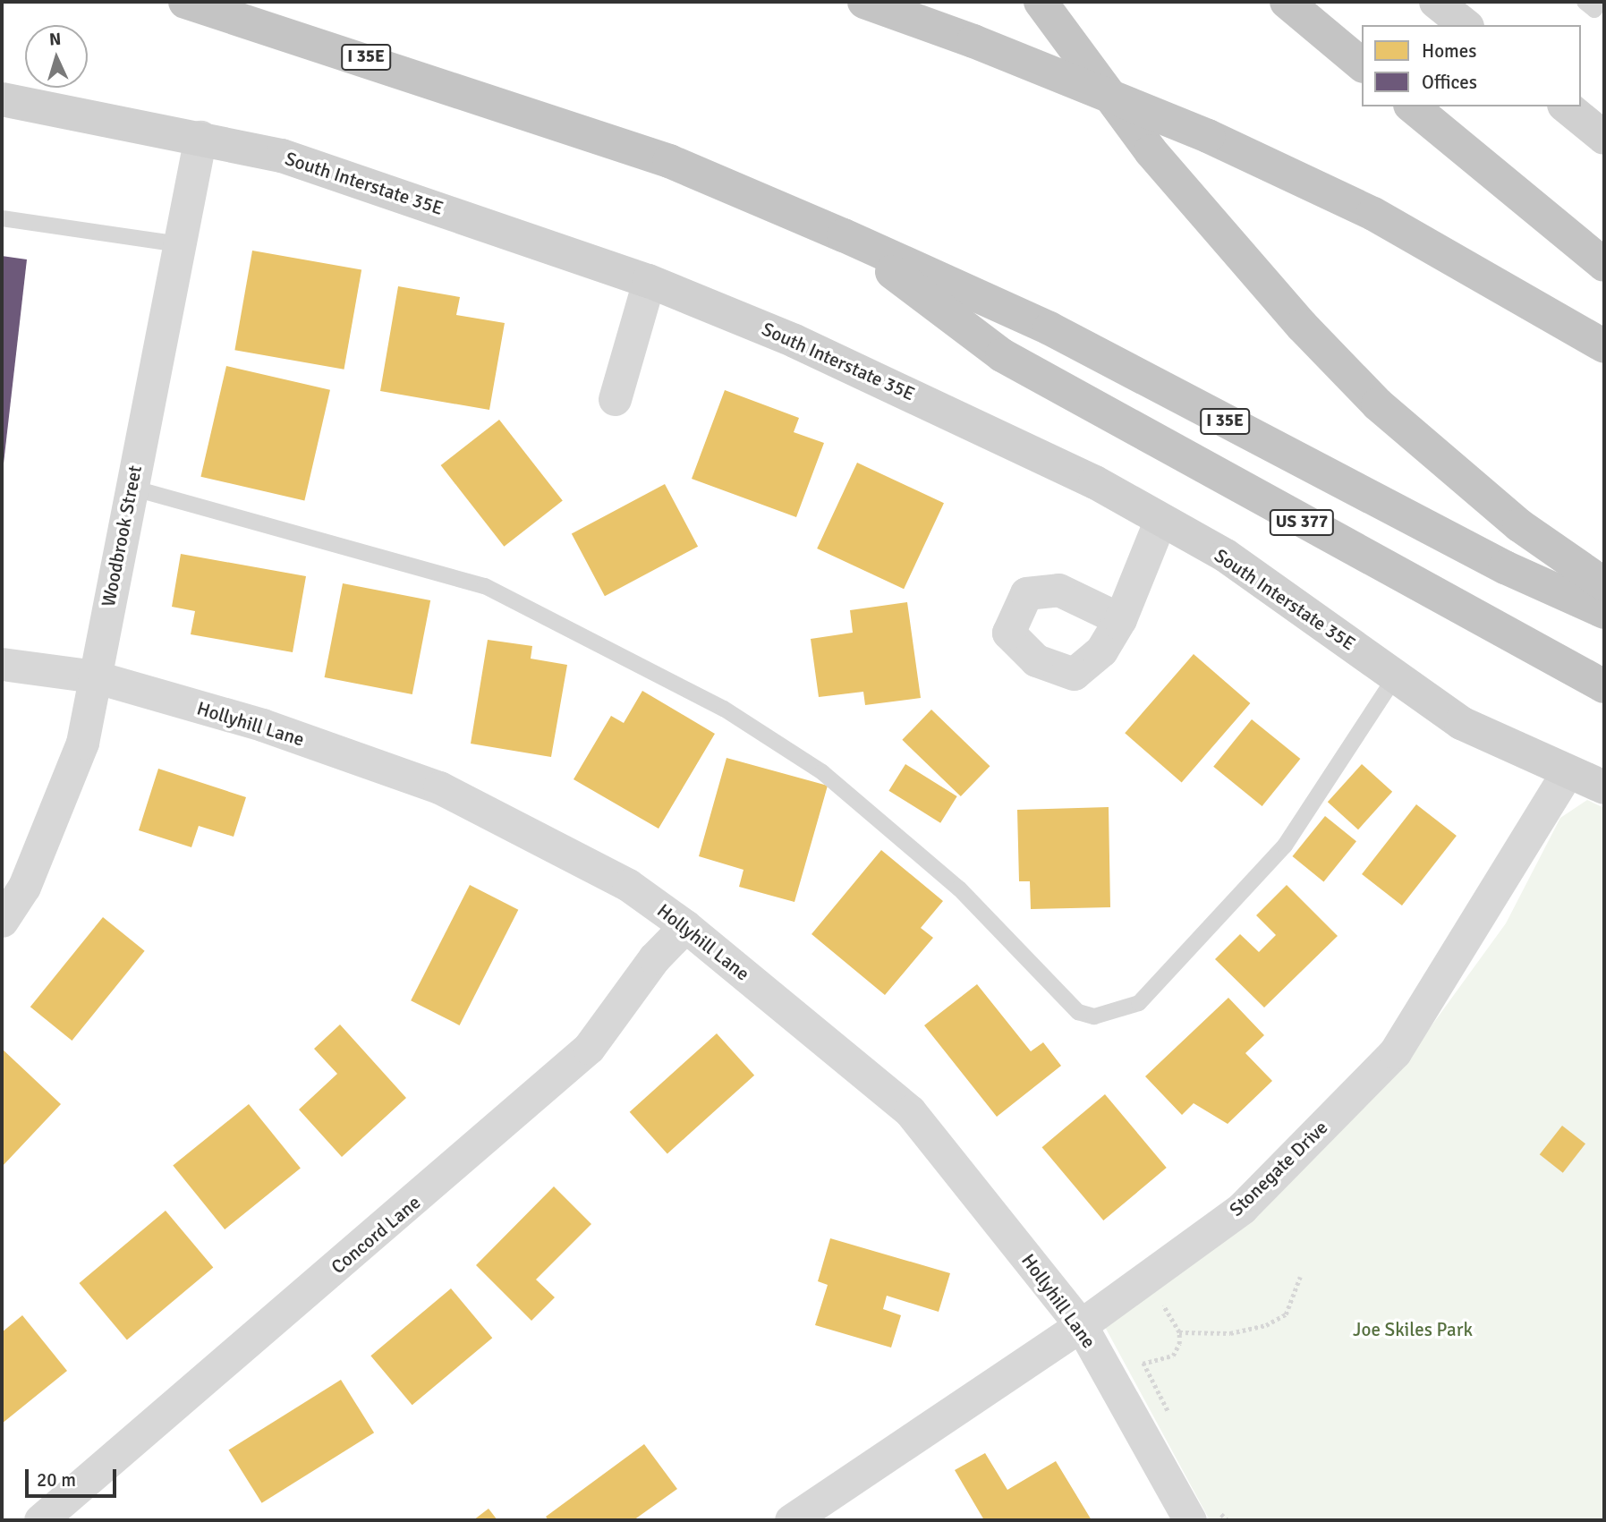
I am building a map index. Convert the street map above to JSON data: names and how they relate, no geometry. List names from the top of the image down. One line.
{"streets":{"highway":["I 35E","US 377"],"main road":["South Interstate 35E"],"street":["Woodbrook Street","Hollyhill Lane","Stonegate Drive","Concord Lane"]},"crossings":[["I 35E","US 377"],["South Interstate 35E","Woodbrook Street"],["South Interstate 35E","Stonegate Drive"],["Woodbrook Street","Hollyhill Lane"],["Hollyhill Lane","Stonegate Drive"],["Hollyhill Lane","Concord Lane"]],"parks":["Joe Skiles Park"],"legend":["Homes","Offices"],"scale_bar":"20 m","north":"top"}
